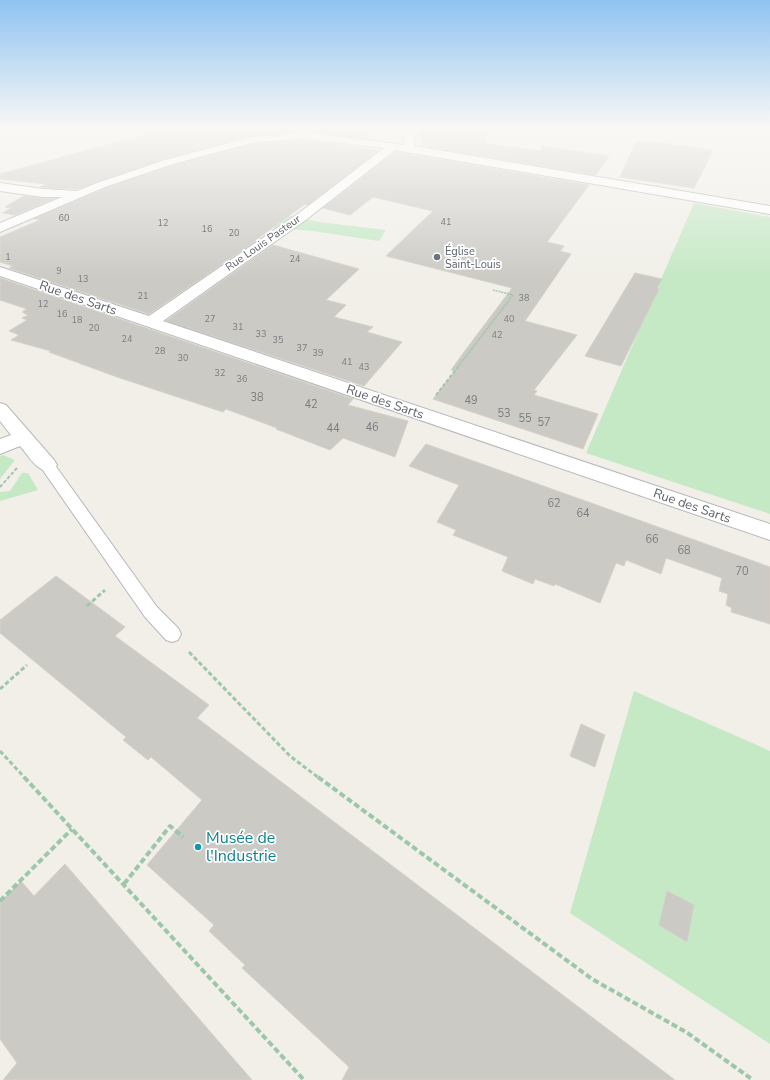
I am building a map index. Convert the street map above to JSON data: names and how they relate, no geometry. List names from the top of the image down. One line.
{"streets":{"street":["Rue Louis Pasteur","Rue des Sarts"]},"crossings":[["Rue Louis Pasteur","Rue des Sarts"]],"places":["Église Saint-Louis","Musée de l'Industrie"],"house_numbers":["60","41","12","16","20","1","24","9","13","21","38","12","16","27","40","18","31","20","33","42","24","35","37","28","39","30","41","43","32","36","38","49","42","53","55","57","46","44","62","64","66","68","70"]}
